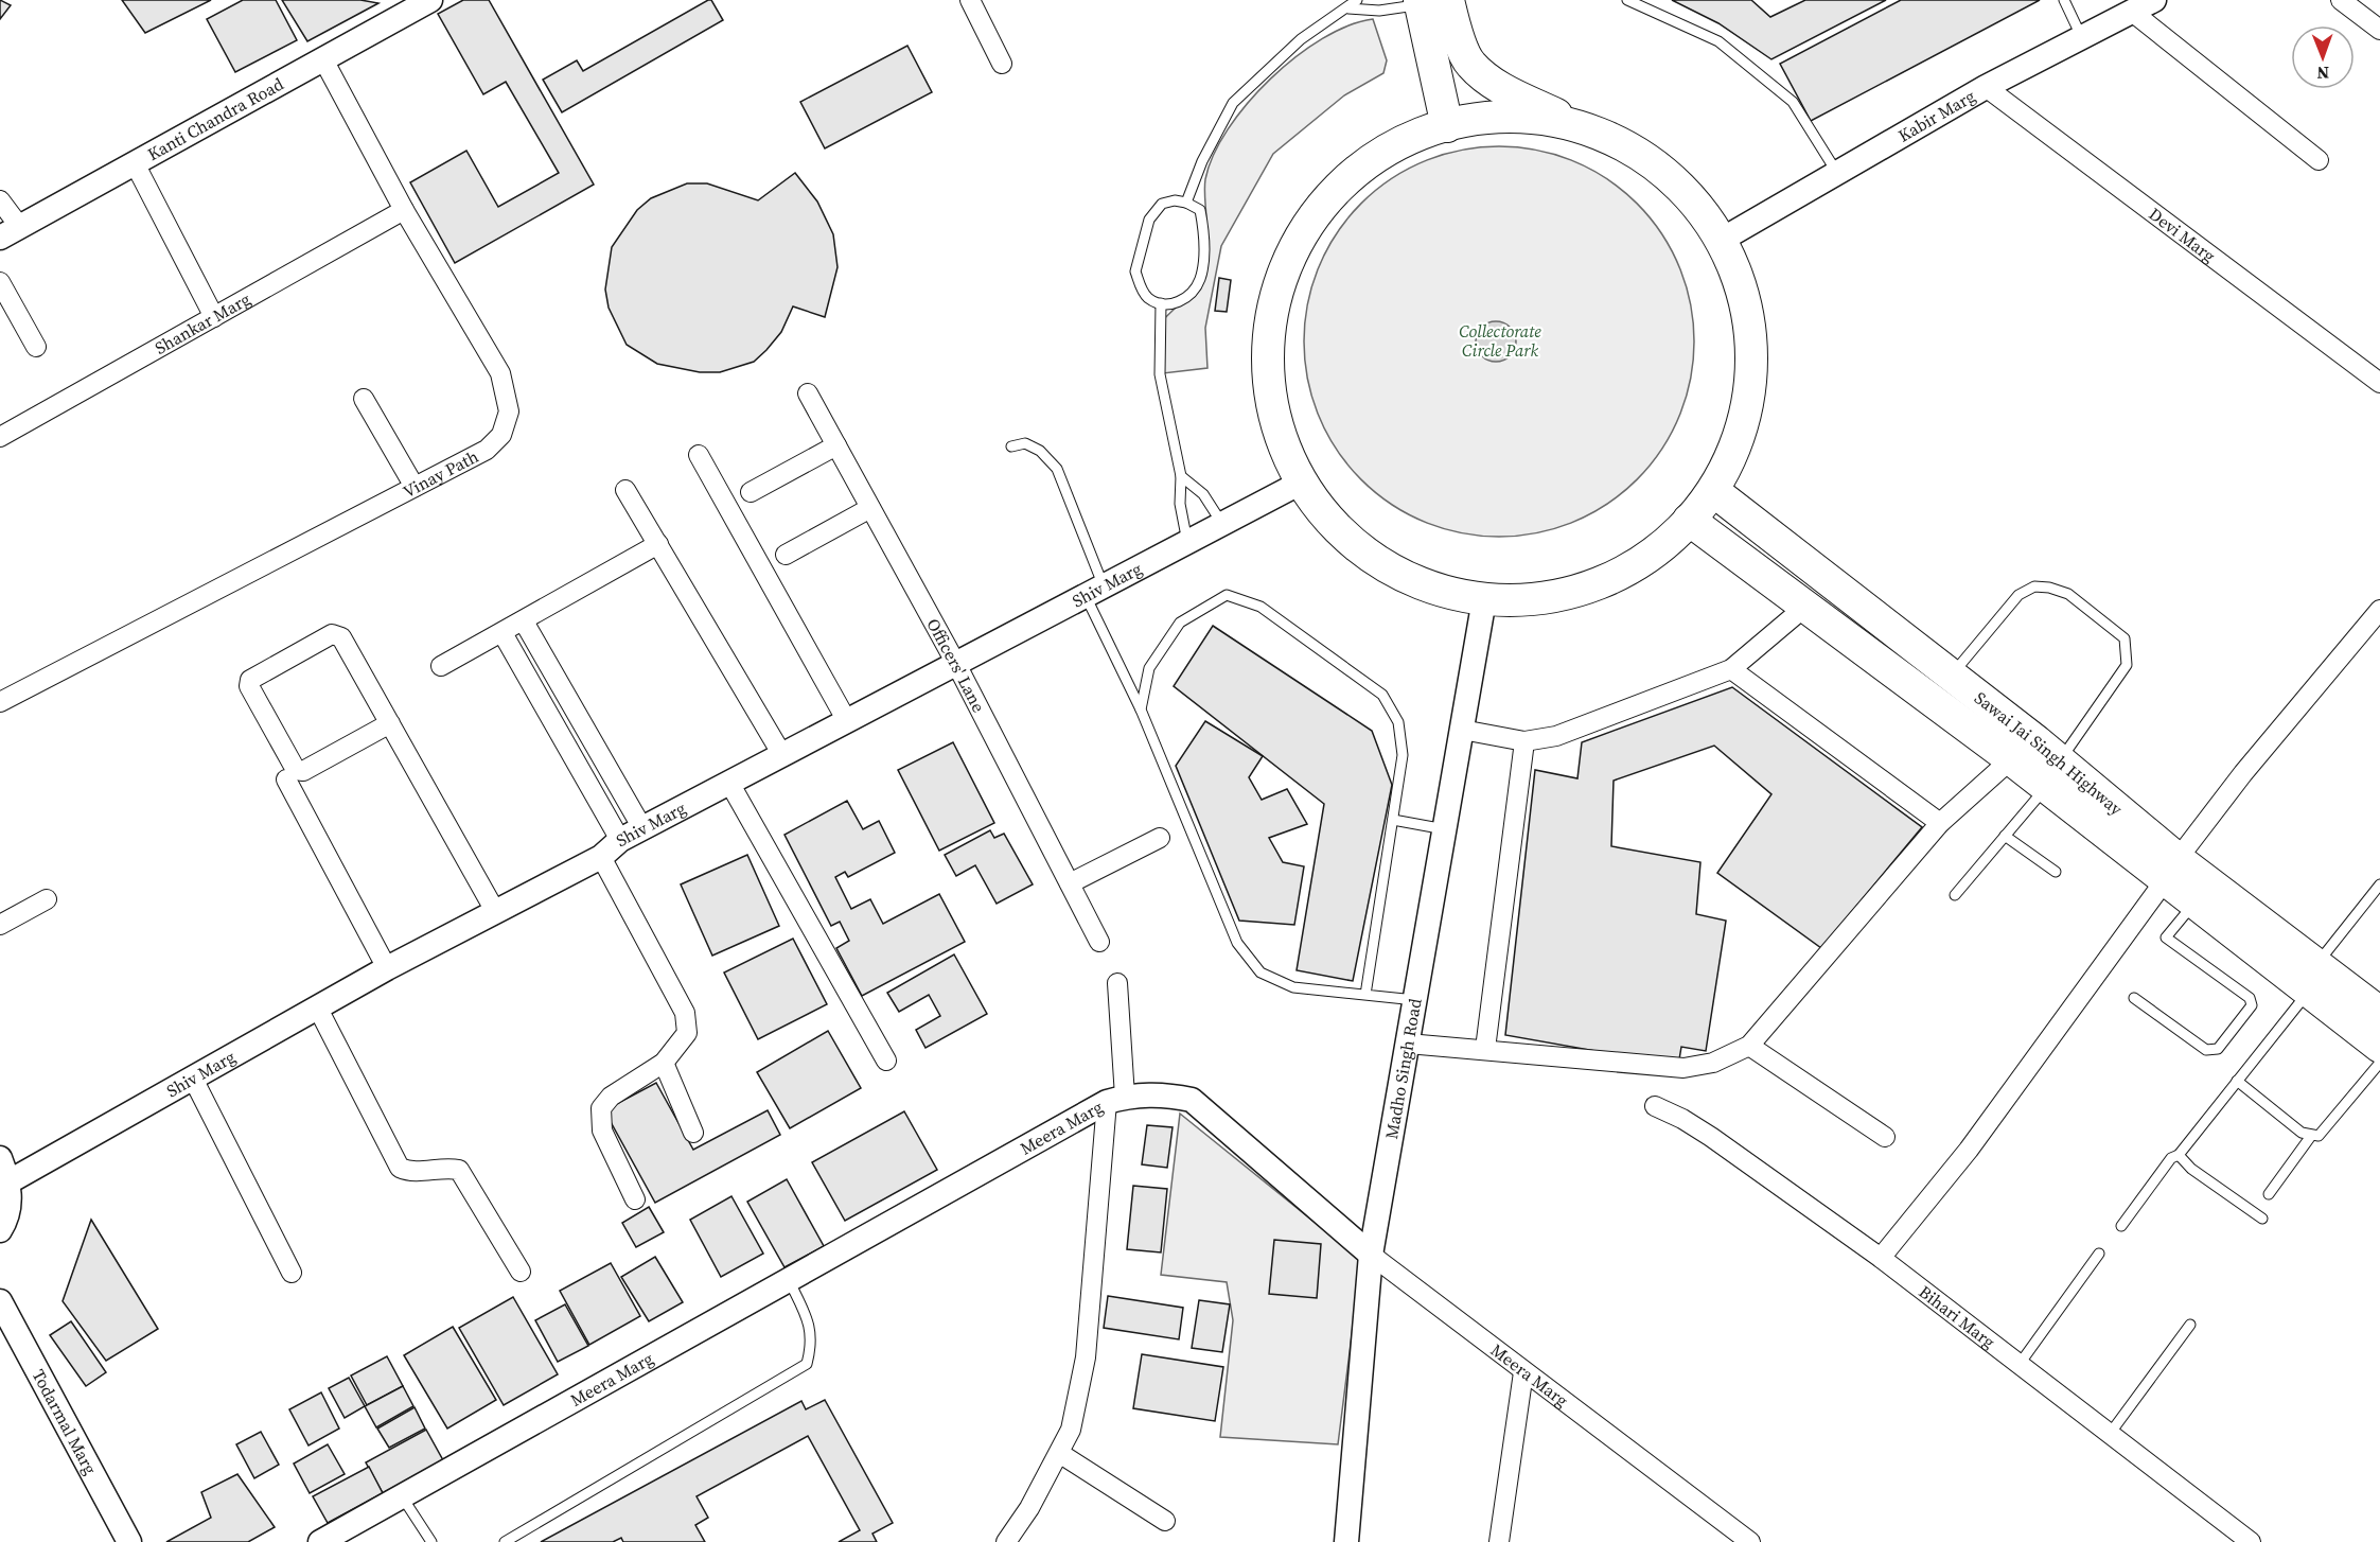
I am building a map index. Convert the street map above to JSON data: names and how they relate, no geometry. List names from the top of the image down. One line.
{"streets":{"main road":["Sawai Jai Singh Highway"],"street":["Kabir Marg","Kanti Chandra Road","Devi Marg","Shankar Marg","Vinay Path","Shiv Marg","Officers' Lane","Madho Singh Road","Meera Marg","Bihari Marg","Todarmal Marg"]},"crossings":[["Kabir Marg","Devi Marg"],["Kanti Chandra Road","Vinay Path"],["Shankar Marg","Vinay Path"],["Shiv Marg","Officers' Lane"],["Madho Singh Road","Meera Marg"]],"parks":["Collectorate Circle Park"],"north":"bottom"}
